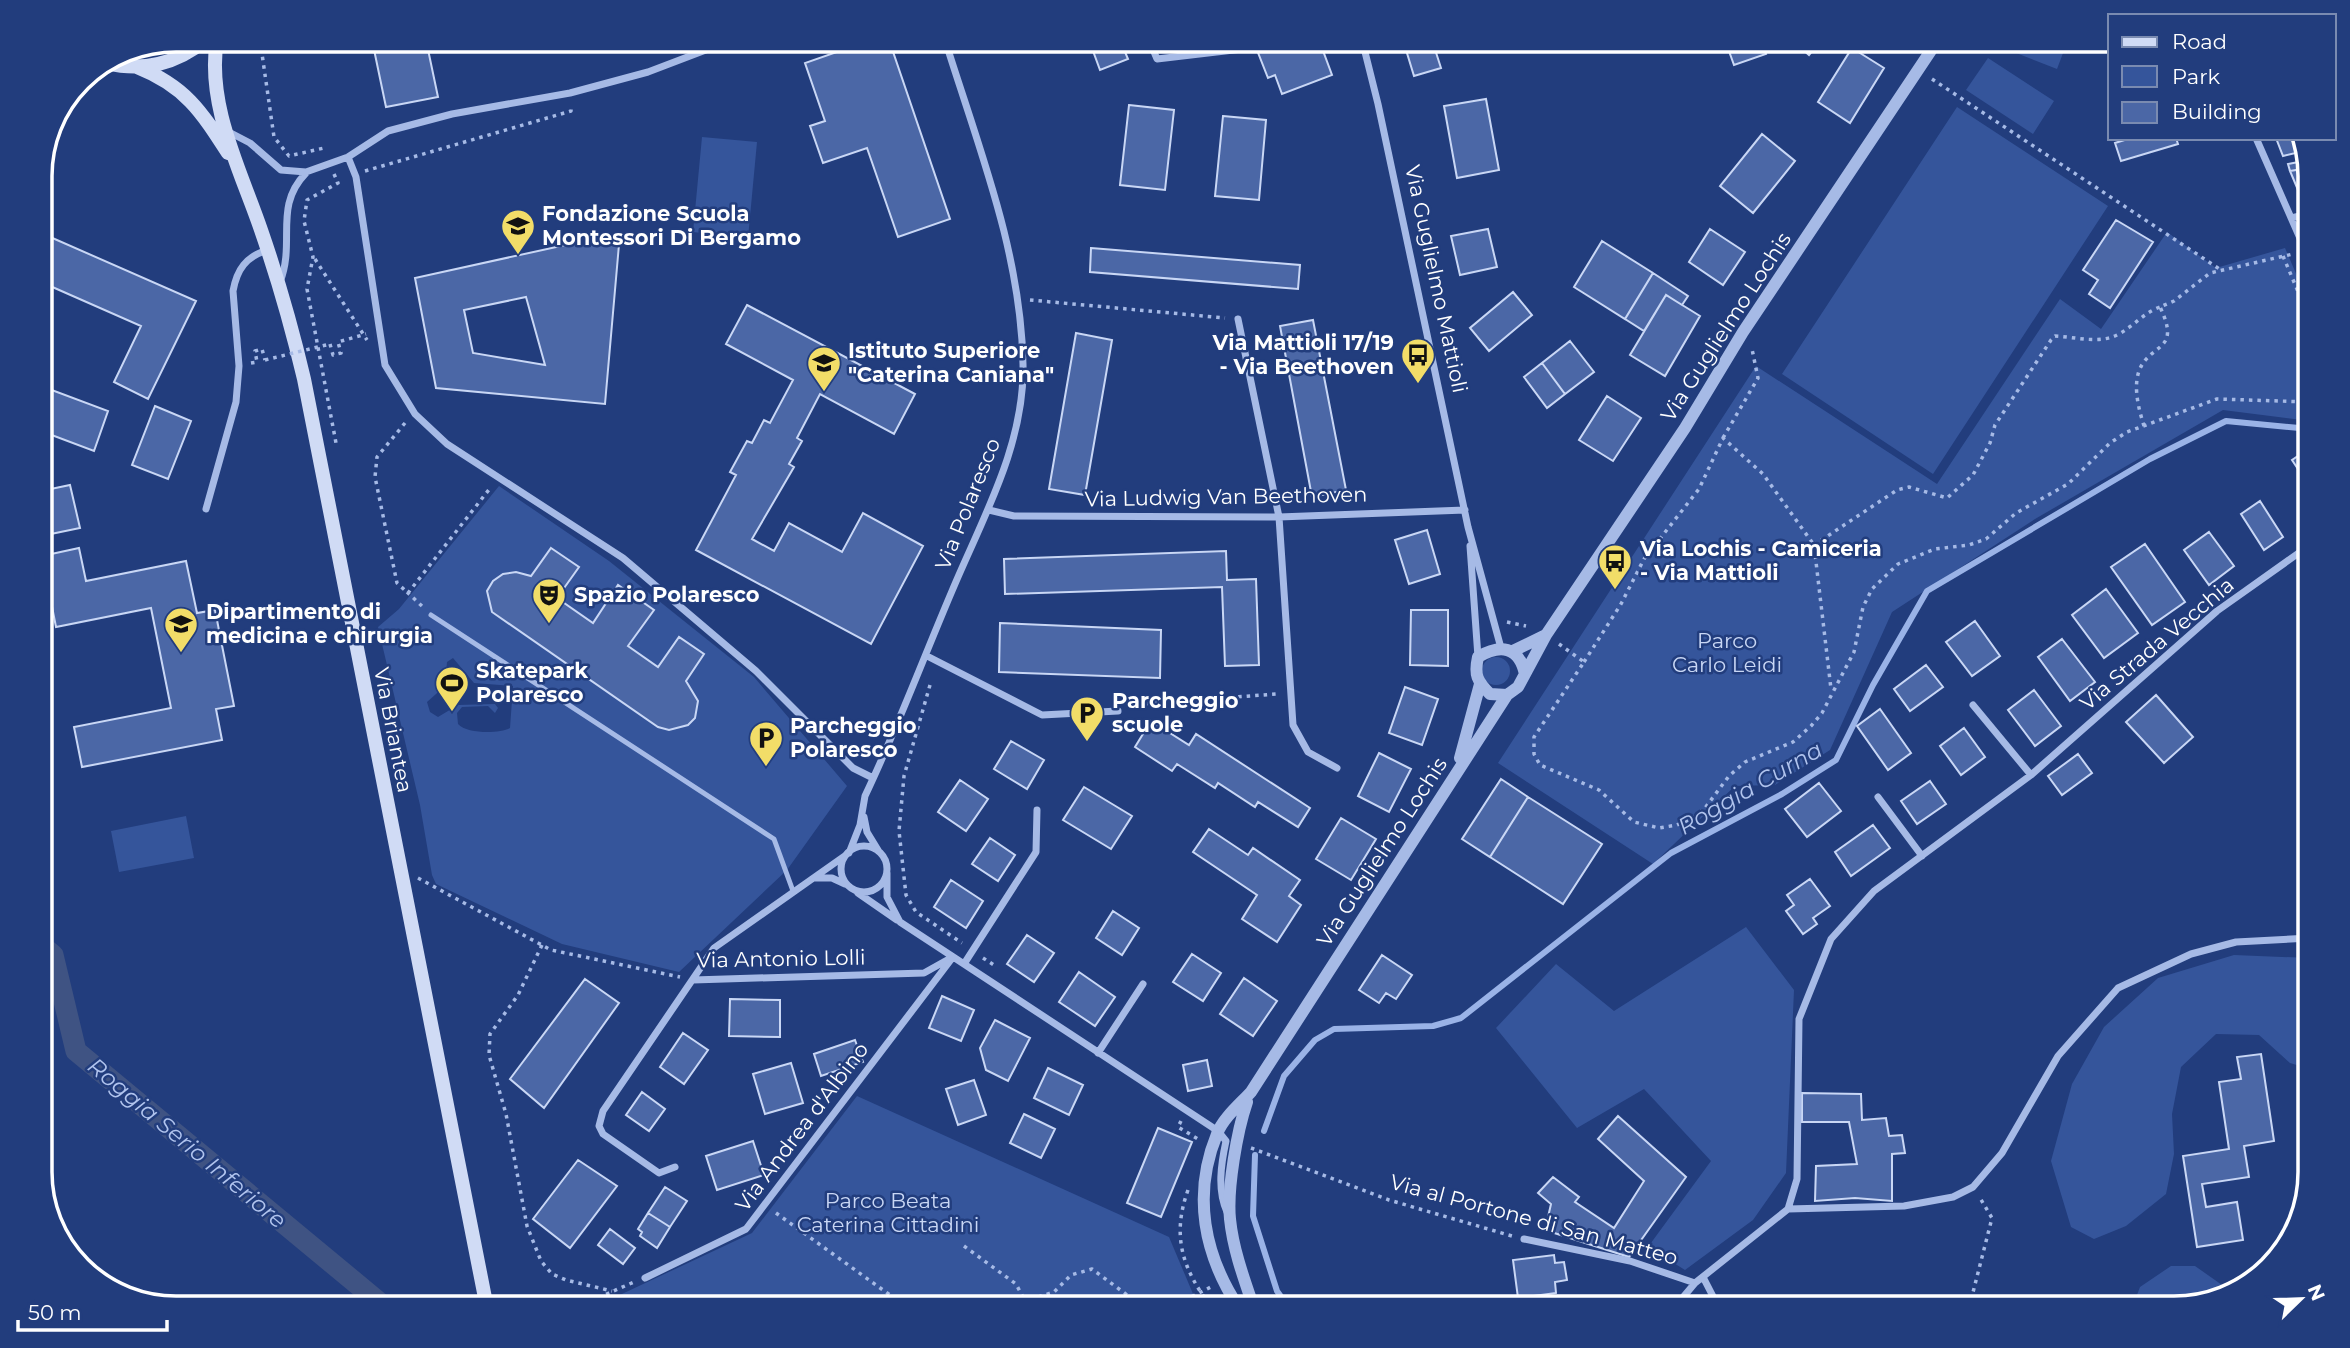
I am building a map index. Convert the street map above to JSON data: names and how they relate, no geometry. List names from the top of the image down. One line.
{"streets":{"main road":["Via Briantea"],"street":["Via Guglielmo Mattioli","Via Guglielmo Lochis","Via Ludwig Van Beethoven","Via Polaresco","Via Strada Vecchia","Via Antonio Lolli","Via Andrea d'Albino","Via al Portone di San Matteo"]},"crossings":[["Via Guglielmo Mattioli","Via Guglielmo Lochis"],["Via Guglielmo Mattioli","Via Ludwig Van Beethoven"],["Via Guglielmo Lochis","Via al Portone di San Matteo"],["Via Ludwig Van Beethoven","Via Polaresco"],["Via Antonio Lolli","Via Andrea d'Albino"]],"water":["Roggia Curna","Roggia Serio Inferiore"],"parks":["Parco Carlo Leidi","Parco Beata Caterina Cittadini"],"places":{"school or university":["Fondazione Scuola Montessori Di Bergamo","Istituto Superiore \"Caterina Caniana\"","Dipartimento di medicina e chirurgia"],"bus stop":["Via Mattioli 17/19 - Via Beethoven","Via Lochis - Camiceria - Via Mattioli"],"theatre":["Spazio Polaresco"],"sports":["Skatepark Polaresco"],"parking":["Parcheggio scuole","Parcheggio Polaresco"]},"legend":["Road","Park","Building"],"scale_bar":"50 m","north":"top right"}
